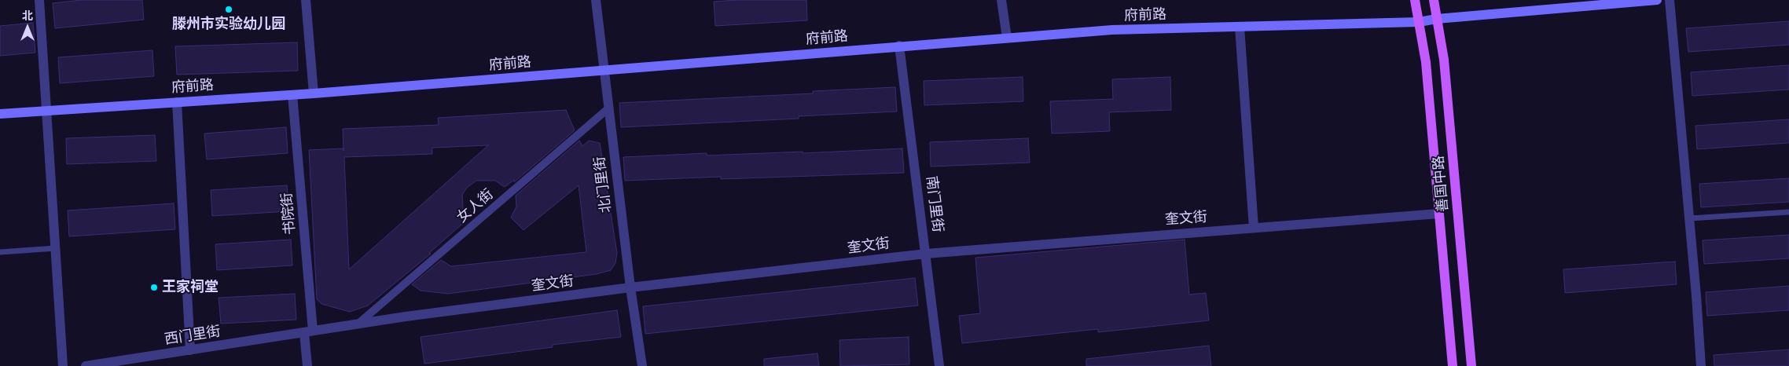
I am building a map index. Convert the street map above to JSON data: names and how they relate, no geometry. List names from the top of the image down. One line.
{"streets":{"main road":["府前路","善国中路"],"street":["北门里街","南门里街","女人街","书院街","奎文街","西门里街"]},"crossings":[["府前路","善国中路"],["府前路","北门里街"],["府前路","南门里街"],["府前路","书院街"],["善国中路","奎文街"],["北门里街","女人街"],["北门里街","奎文街"],["南门里街","奎文街"],["女人街","奎文街"],["书院街","奎文街"],["书院街","西门里街"],["奎文街","西门里街"]],"places":["滕州市实验幼儿园","王家祠堂"],"north":"top"}
